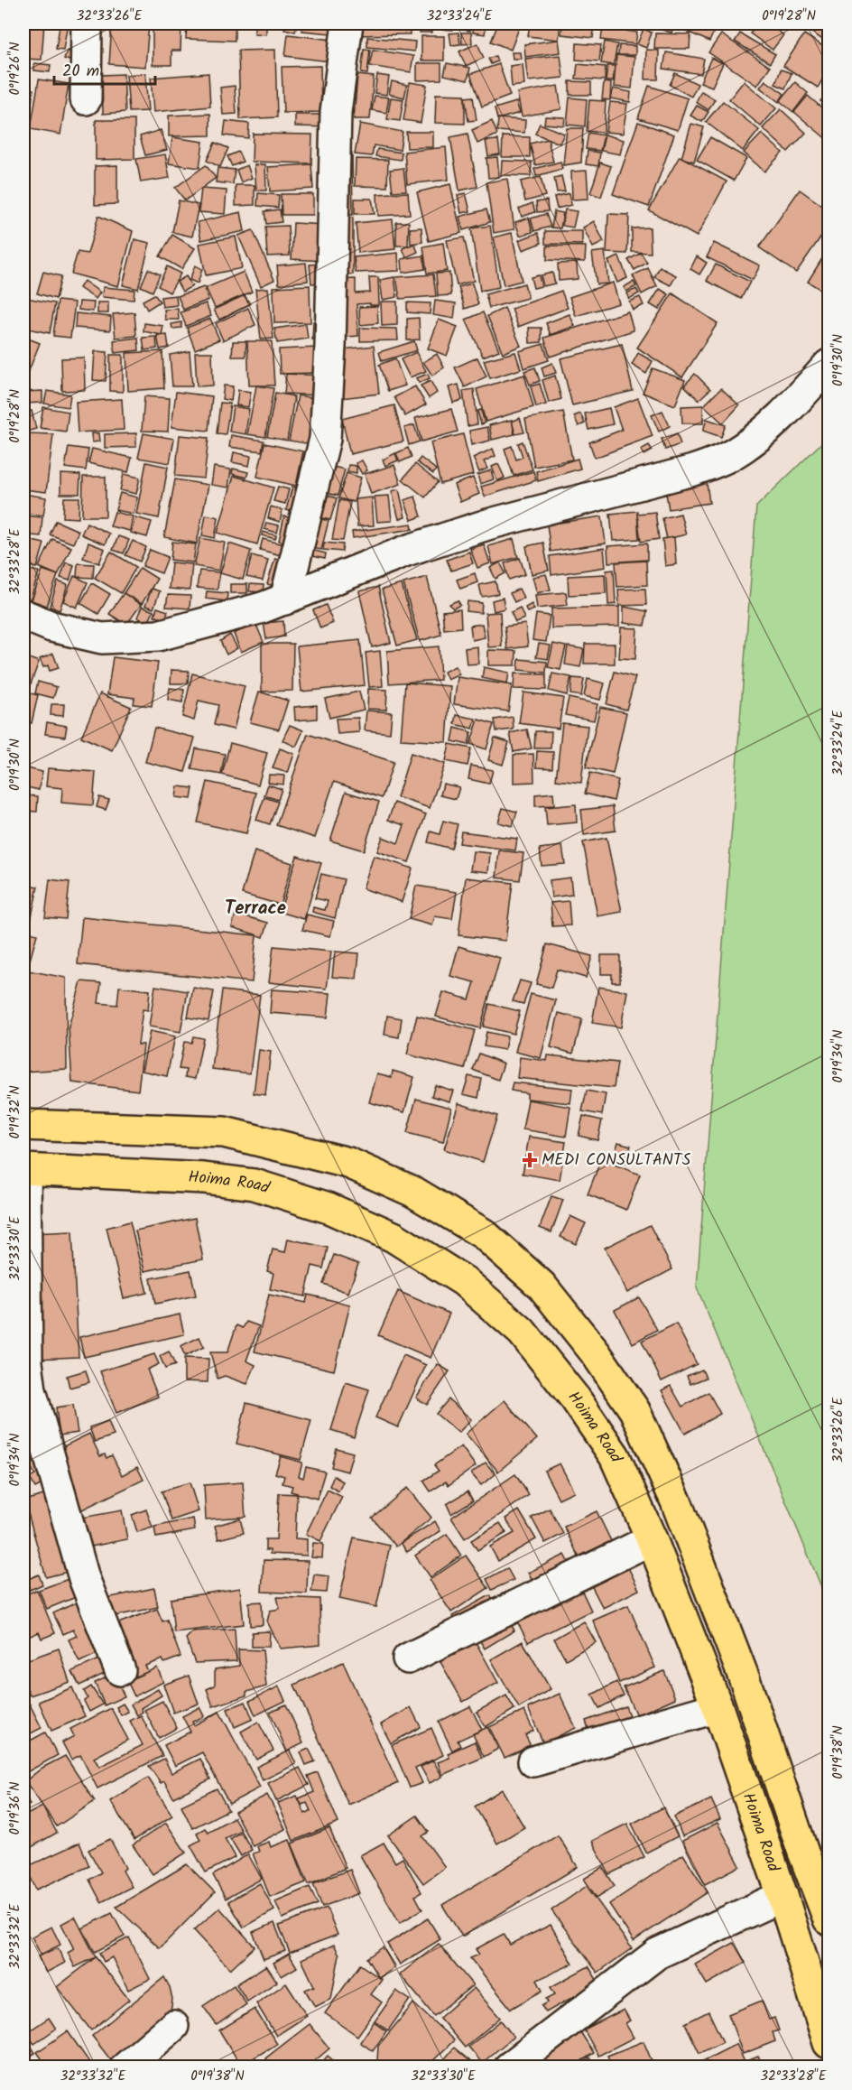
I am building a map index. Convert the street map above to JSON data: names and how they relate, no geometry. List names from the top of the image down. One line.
{"streets":{"main road":["Hoima Road"]},"districts":["Terrace"],"places":{"health":["MEDI CONSULTANTS"]},"scale_bar":"20 m","coordinates":["32°33'26\"E","32°33'24\"E","0°19'28\"N","0°19'26\"N","0°19'30\"N","32°33'28\"E","0°19'34\"N","0°19'32\"N","32°33'30\"E","0°19'38\"N","0°19'36\"N","32°33'32\"E"]}
